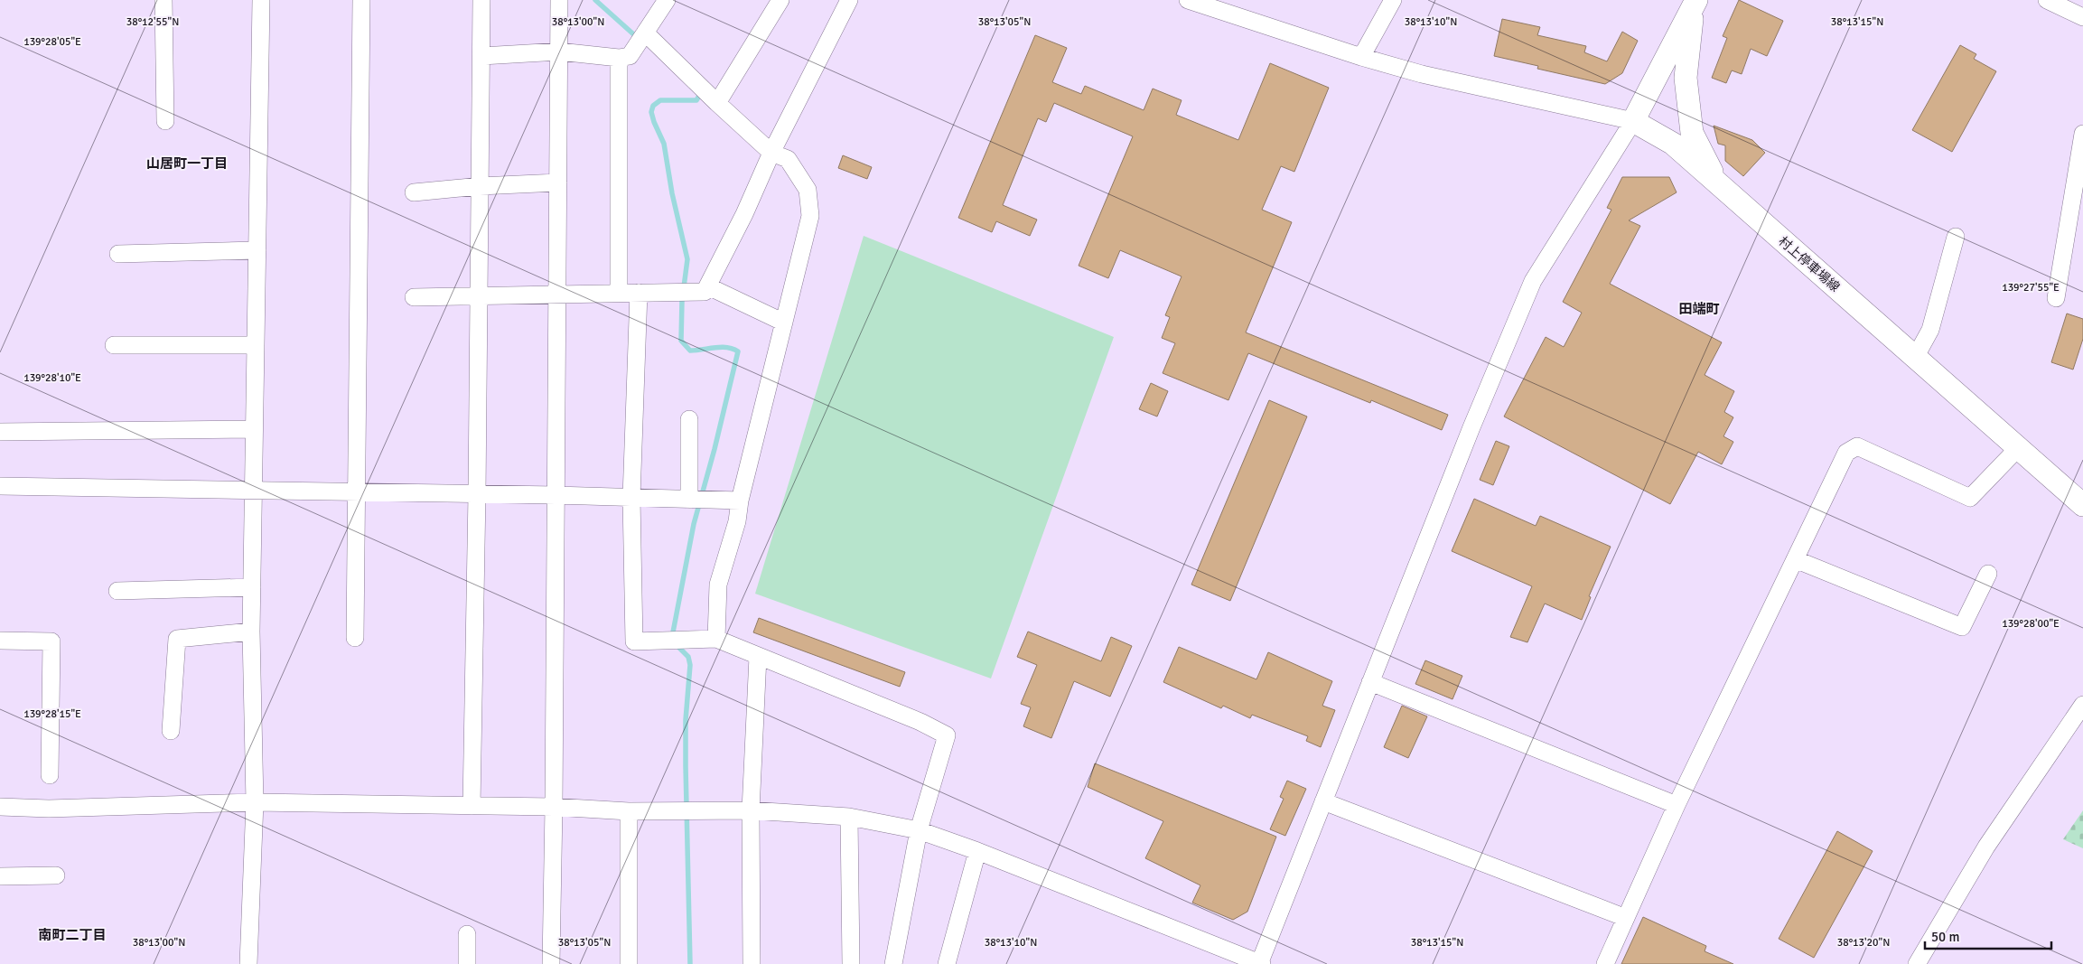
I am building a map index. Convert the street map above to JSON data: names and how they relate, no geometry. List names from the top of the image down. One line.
{"streets":{"main road":["村上停車場線"]},"districts":["山居町一丁目","田端町","南町二丁目"],"scale_bar":"50 m","coordinates":["38°12'55\"N","38°13'05\"N","38°13'10\"N","38°13'15\"N","38°13'00\"N","139°28'05\"E","139°27'55\"E","139°28'10\"E","139°28'00\"E","139°28'15\"E","38°13'20\"N"]}
